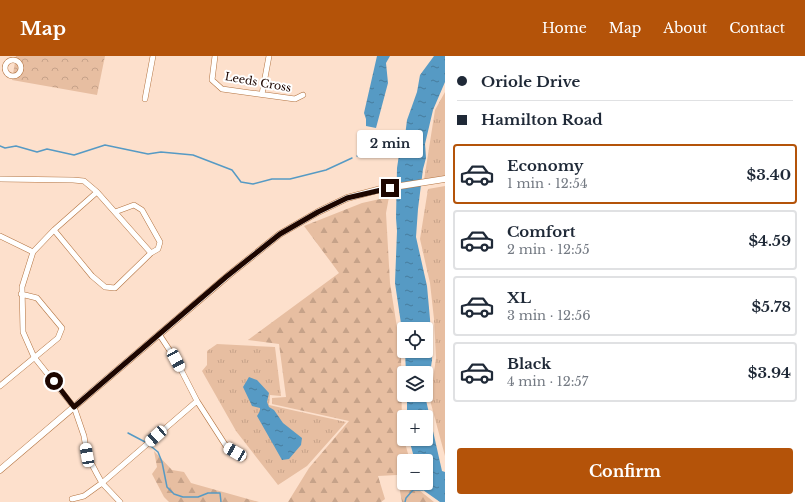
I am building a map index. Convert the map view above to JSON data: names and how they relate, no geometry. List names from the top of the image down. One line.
{"streets":{"street":["Leeds Cross"]},"page":{"header":"Map","nav":["Home","Map","About","Contact"],"banner":["Oriole Drive","Hamilton Road"],"bubble":"2 min","list":[{"name":"Economy","note":"1 min · 12:54","value":"$3.40"},{"name":"Comfort","note":"2 min · 12:55","value":"$4.59"},{"name":"XL","note":"3 min · 12:56","value":"$5.78"},{"name":"Black","note":"4 min · 12:57","value":"$3.94"}],"map_buttons":["+","−"],"buttons":"Confirm"}}
